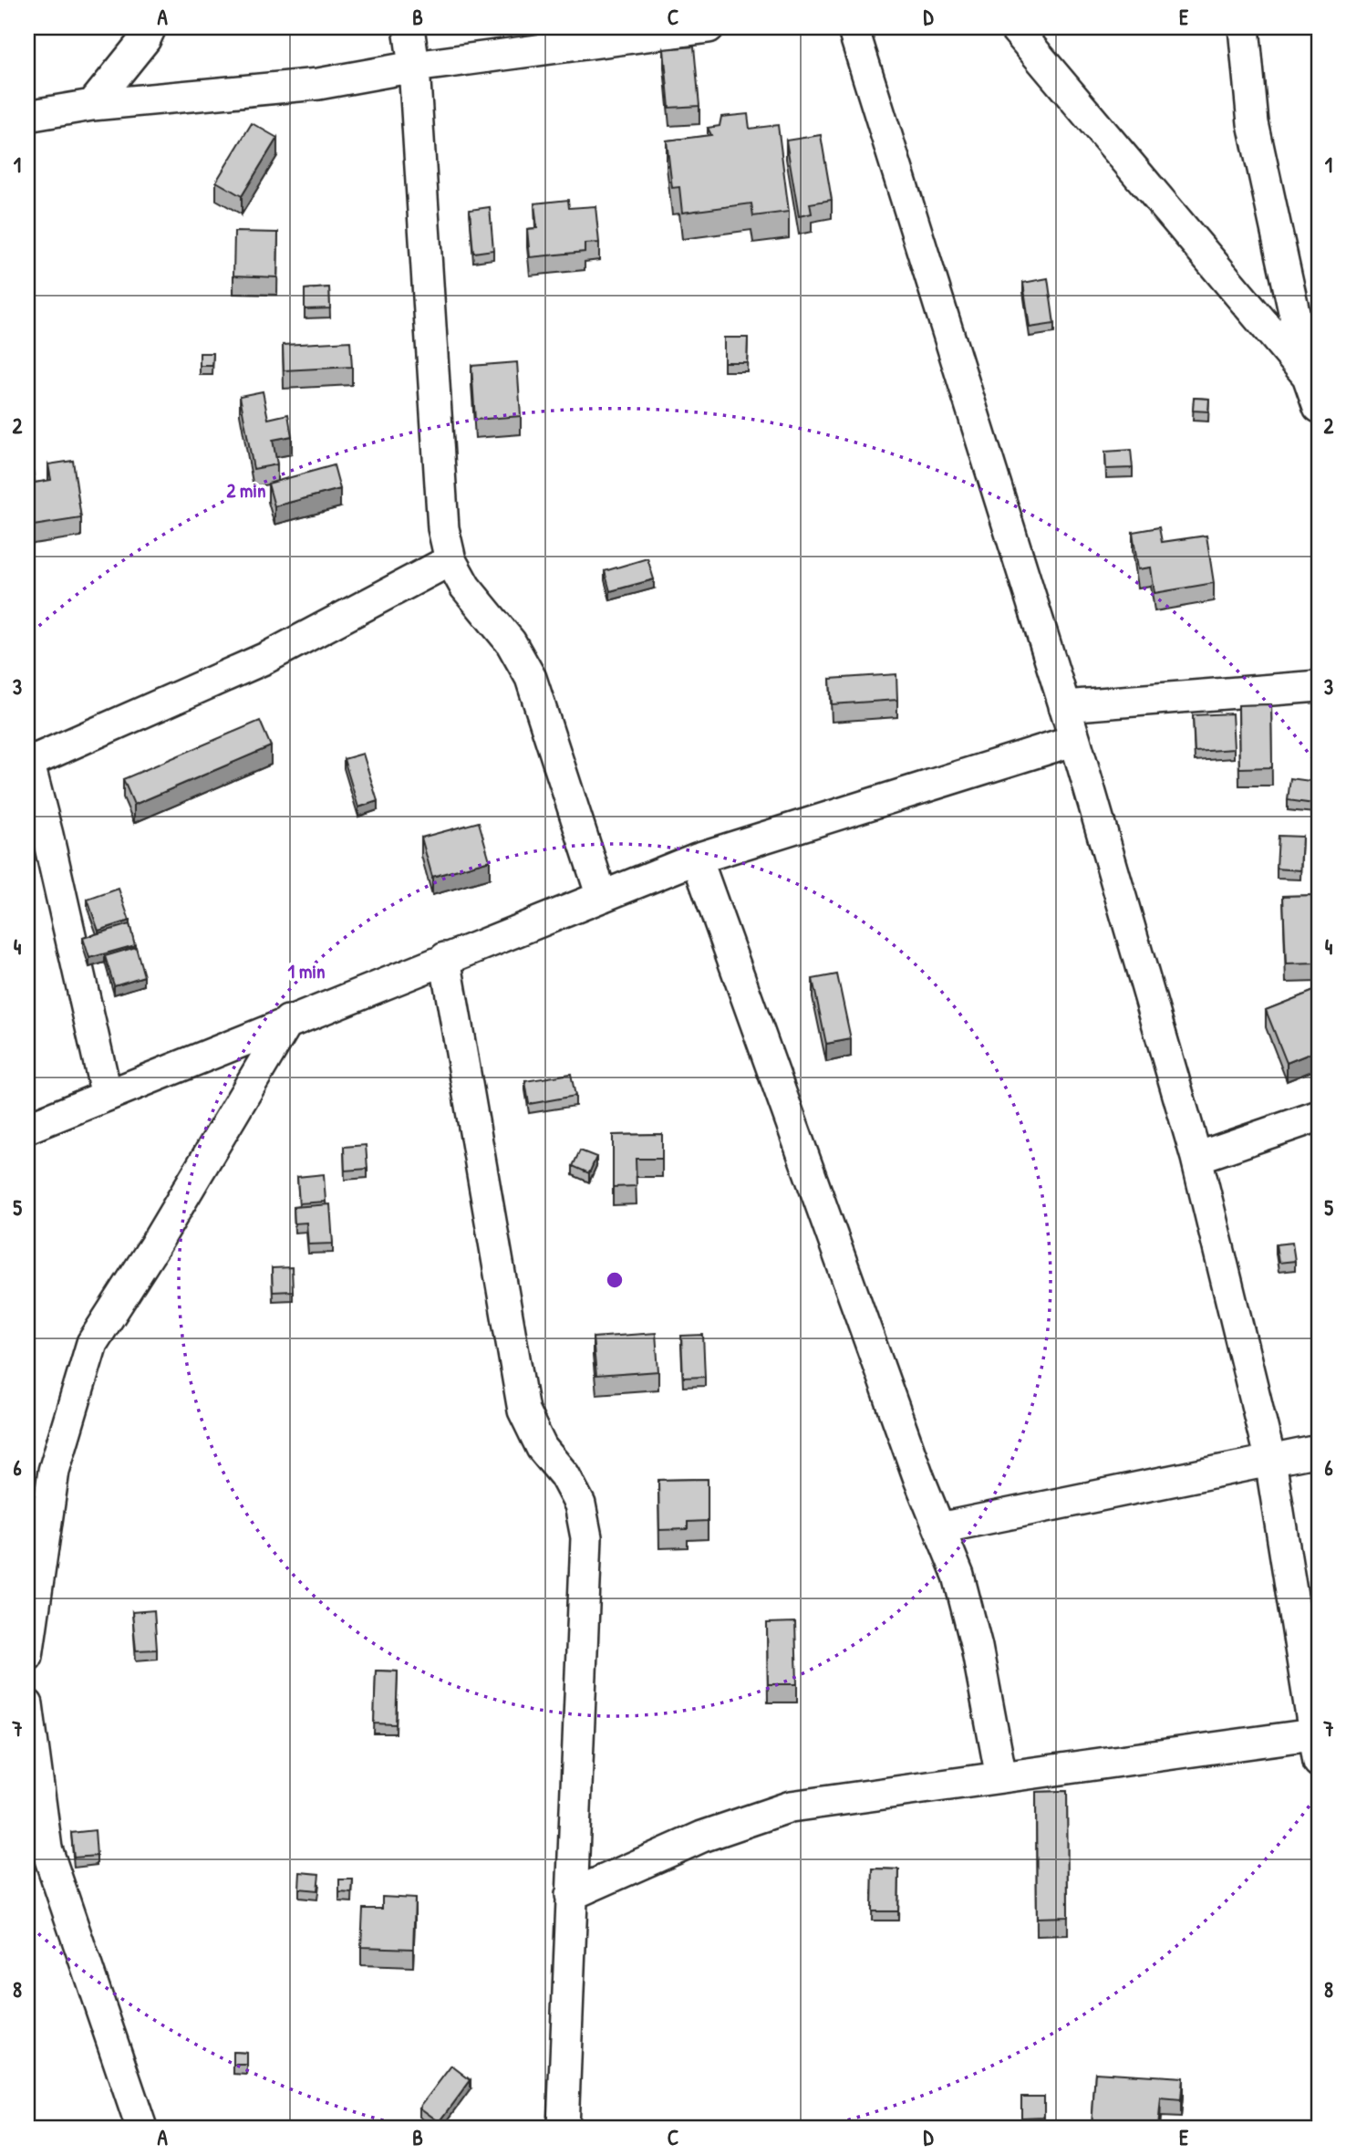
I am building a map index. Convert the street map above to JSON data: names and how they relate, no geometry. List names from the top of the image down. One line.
{"grid":{"columns":["A","B","C","D","E"],"rows":["1","2","3","4","5","6","7","8"]},"rings":["2 min","1 min"]}
